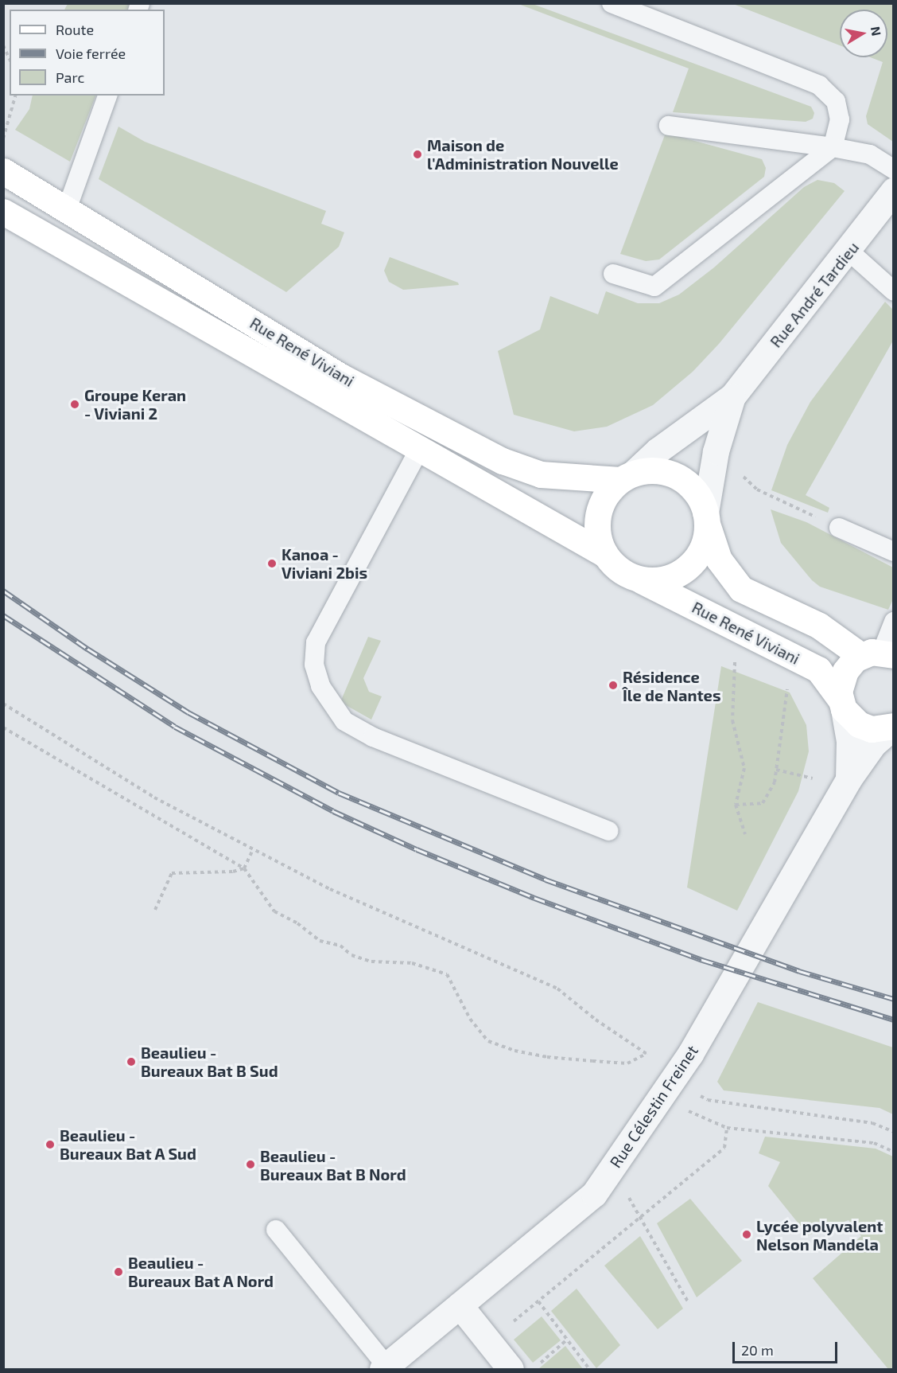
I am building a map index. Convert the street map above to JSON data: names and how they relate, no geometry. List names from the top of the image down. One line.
{"streets":{"main road":["Rue René Viviani"],"street":["Rue André Tardieu","Rue Célestin Freinet"]},"crossings":[["Rue André Tardieu","Rue René Viviani"],["Rue René Viviani","Rue Célestin Freinet"]],"places":["Maison de l'Administration Nouvelle","Groupe Keran - Viviani 2","Kanoa - Viviani 2bis","Résidence Île de Nantes","Beaulieu - Bureaux Bat B Sud","Beaulieu - Bureaux Bat A Sud","Beaulieu - Bureaux Bat B Nord","Lycée polyvalent Nelson Mandela","Beaulieu - Bureaux Bat A Nord"],"legend":["Route","Voie ferrée","Parc"],"scale_bar":"20 m","north":"right"}
